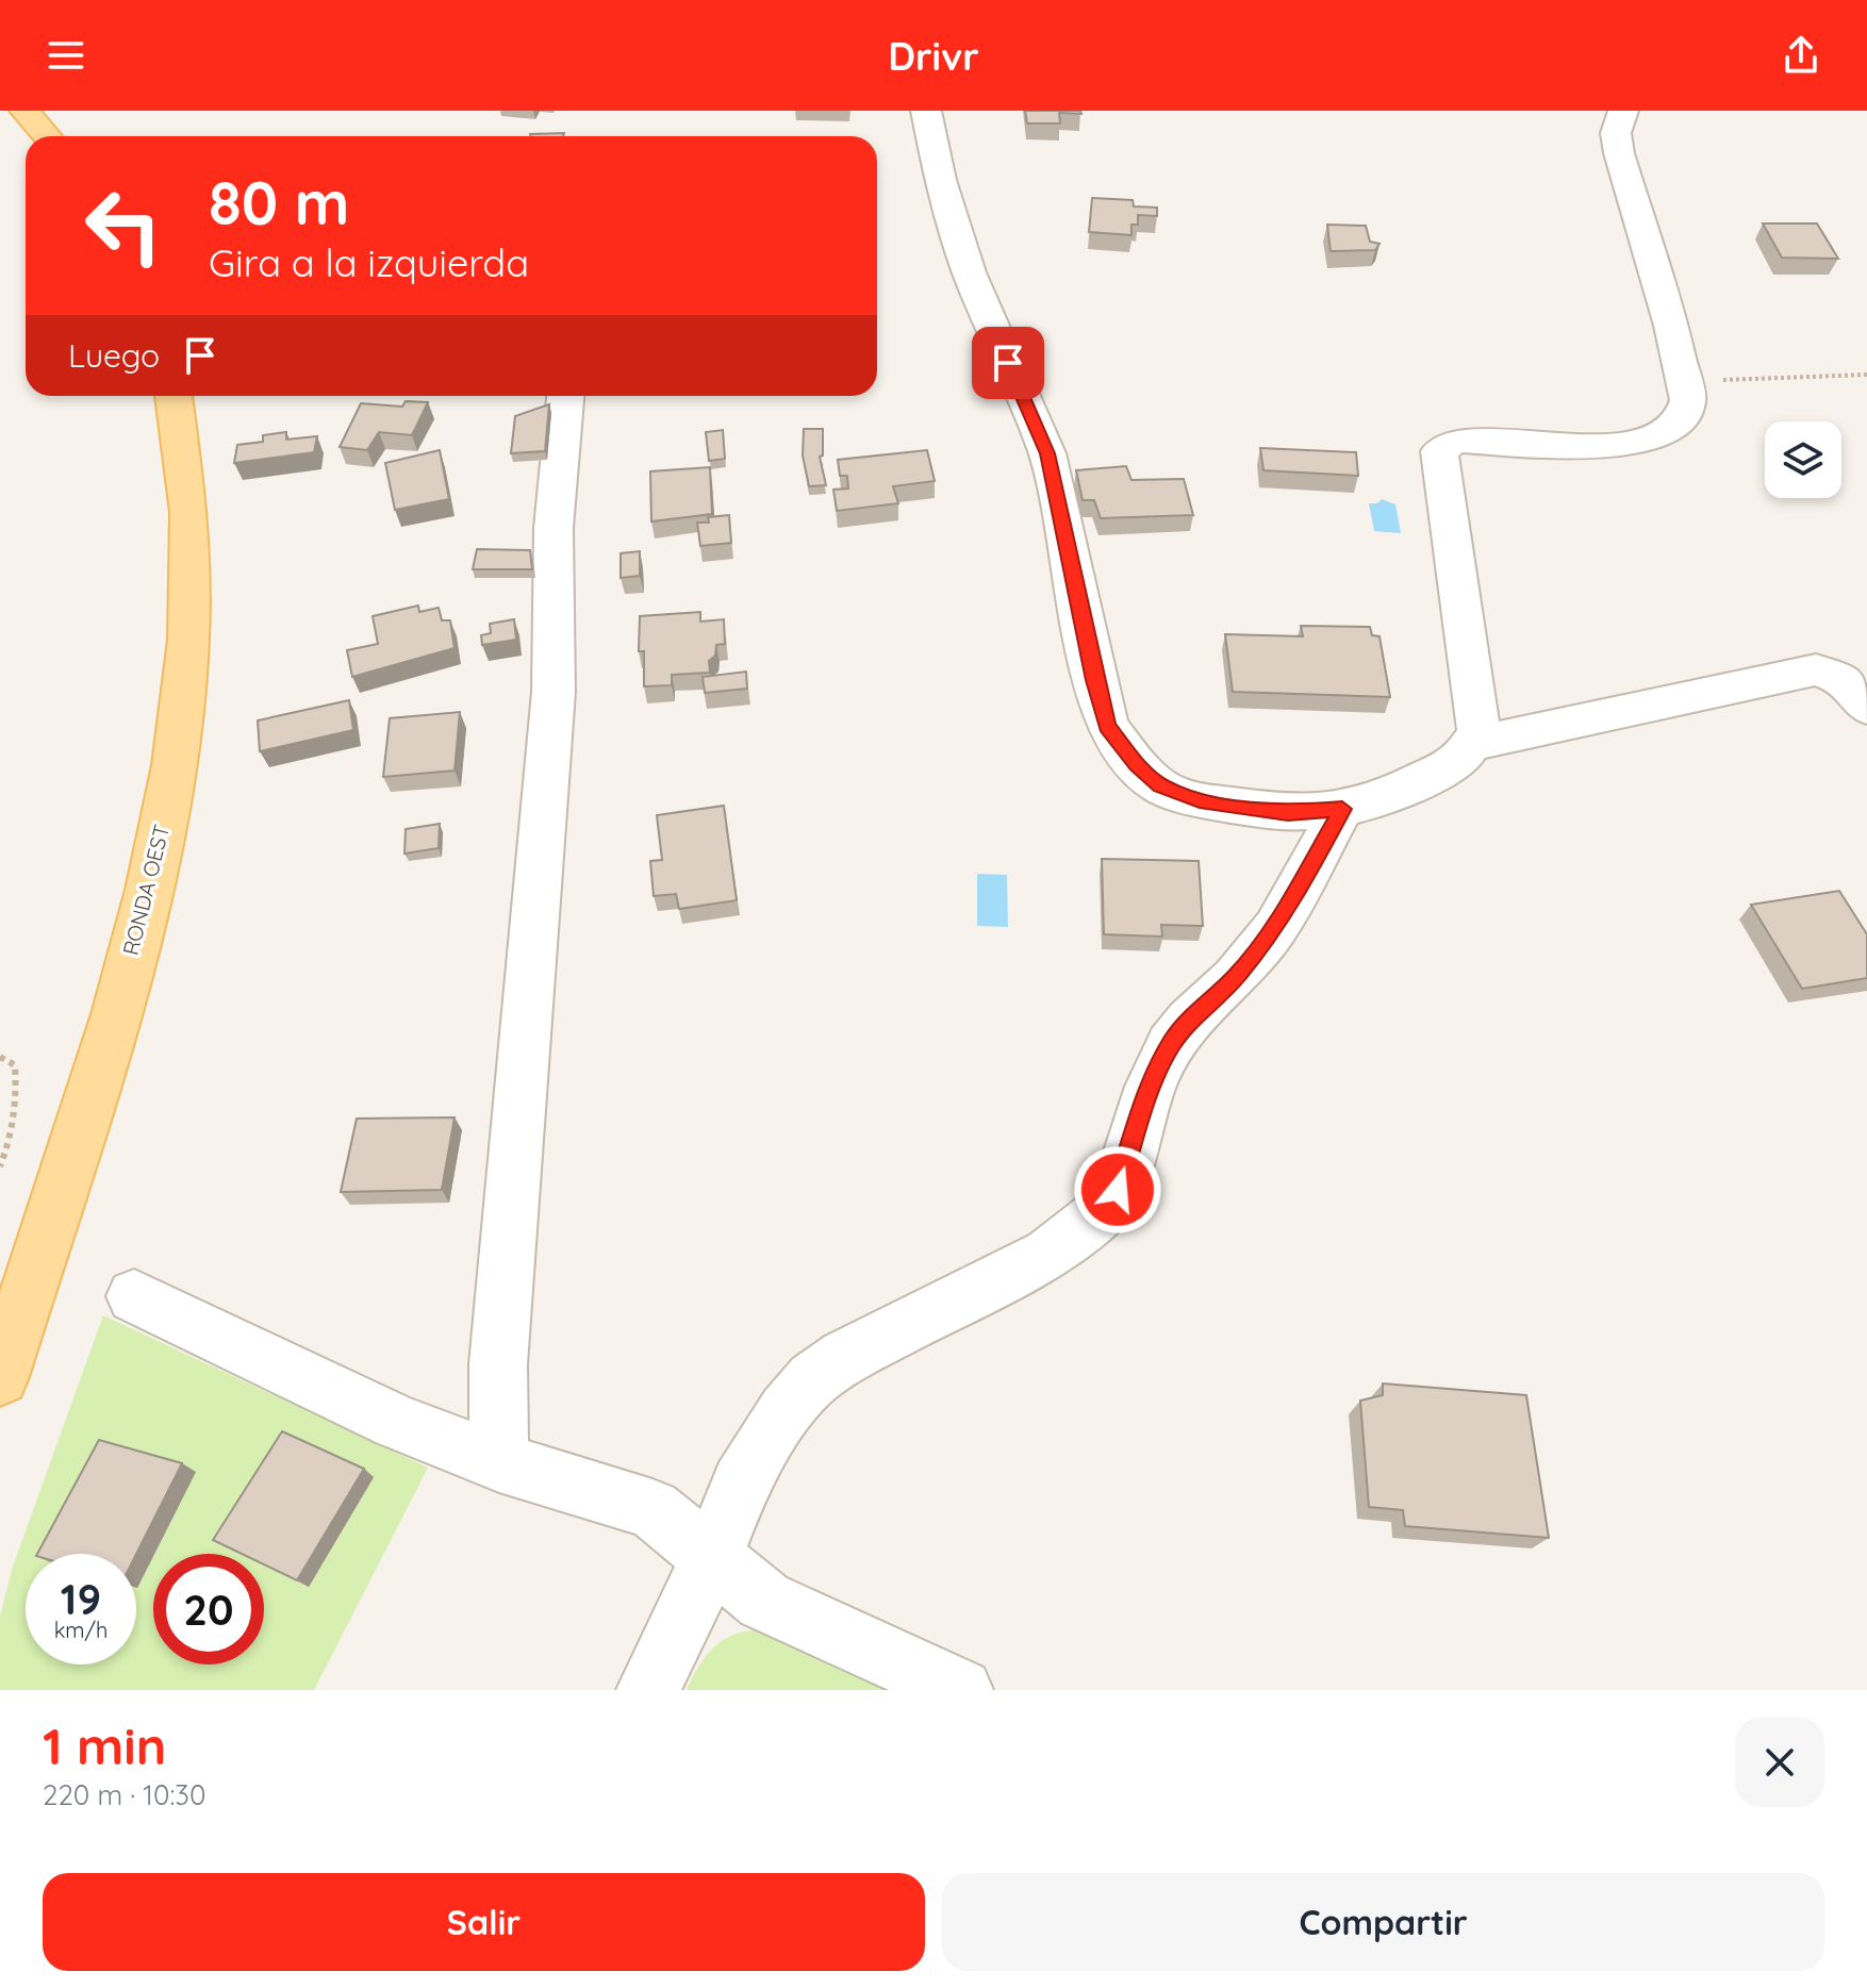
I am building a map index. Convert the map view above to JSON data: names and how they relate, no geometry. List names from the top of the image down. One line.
{"streets":{"main road":["RONDA OEST"]},"page":{"header":"Drivr","turn":["80 m","Gira a la izquierda"],"then":"Luego","speed":"19 km/h","limit":"20","heading":["1 min","220 m · 10:30"],"buttons":["Salir","Compartir"]}}
